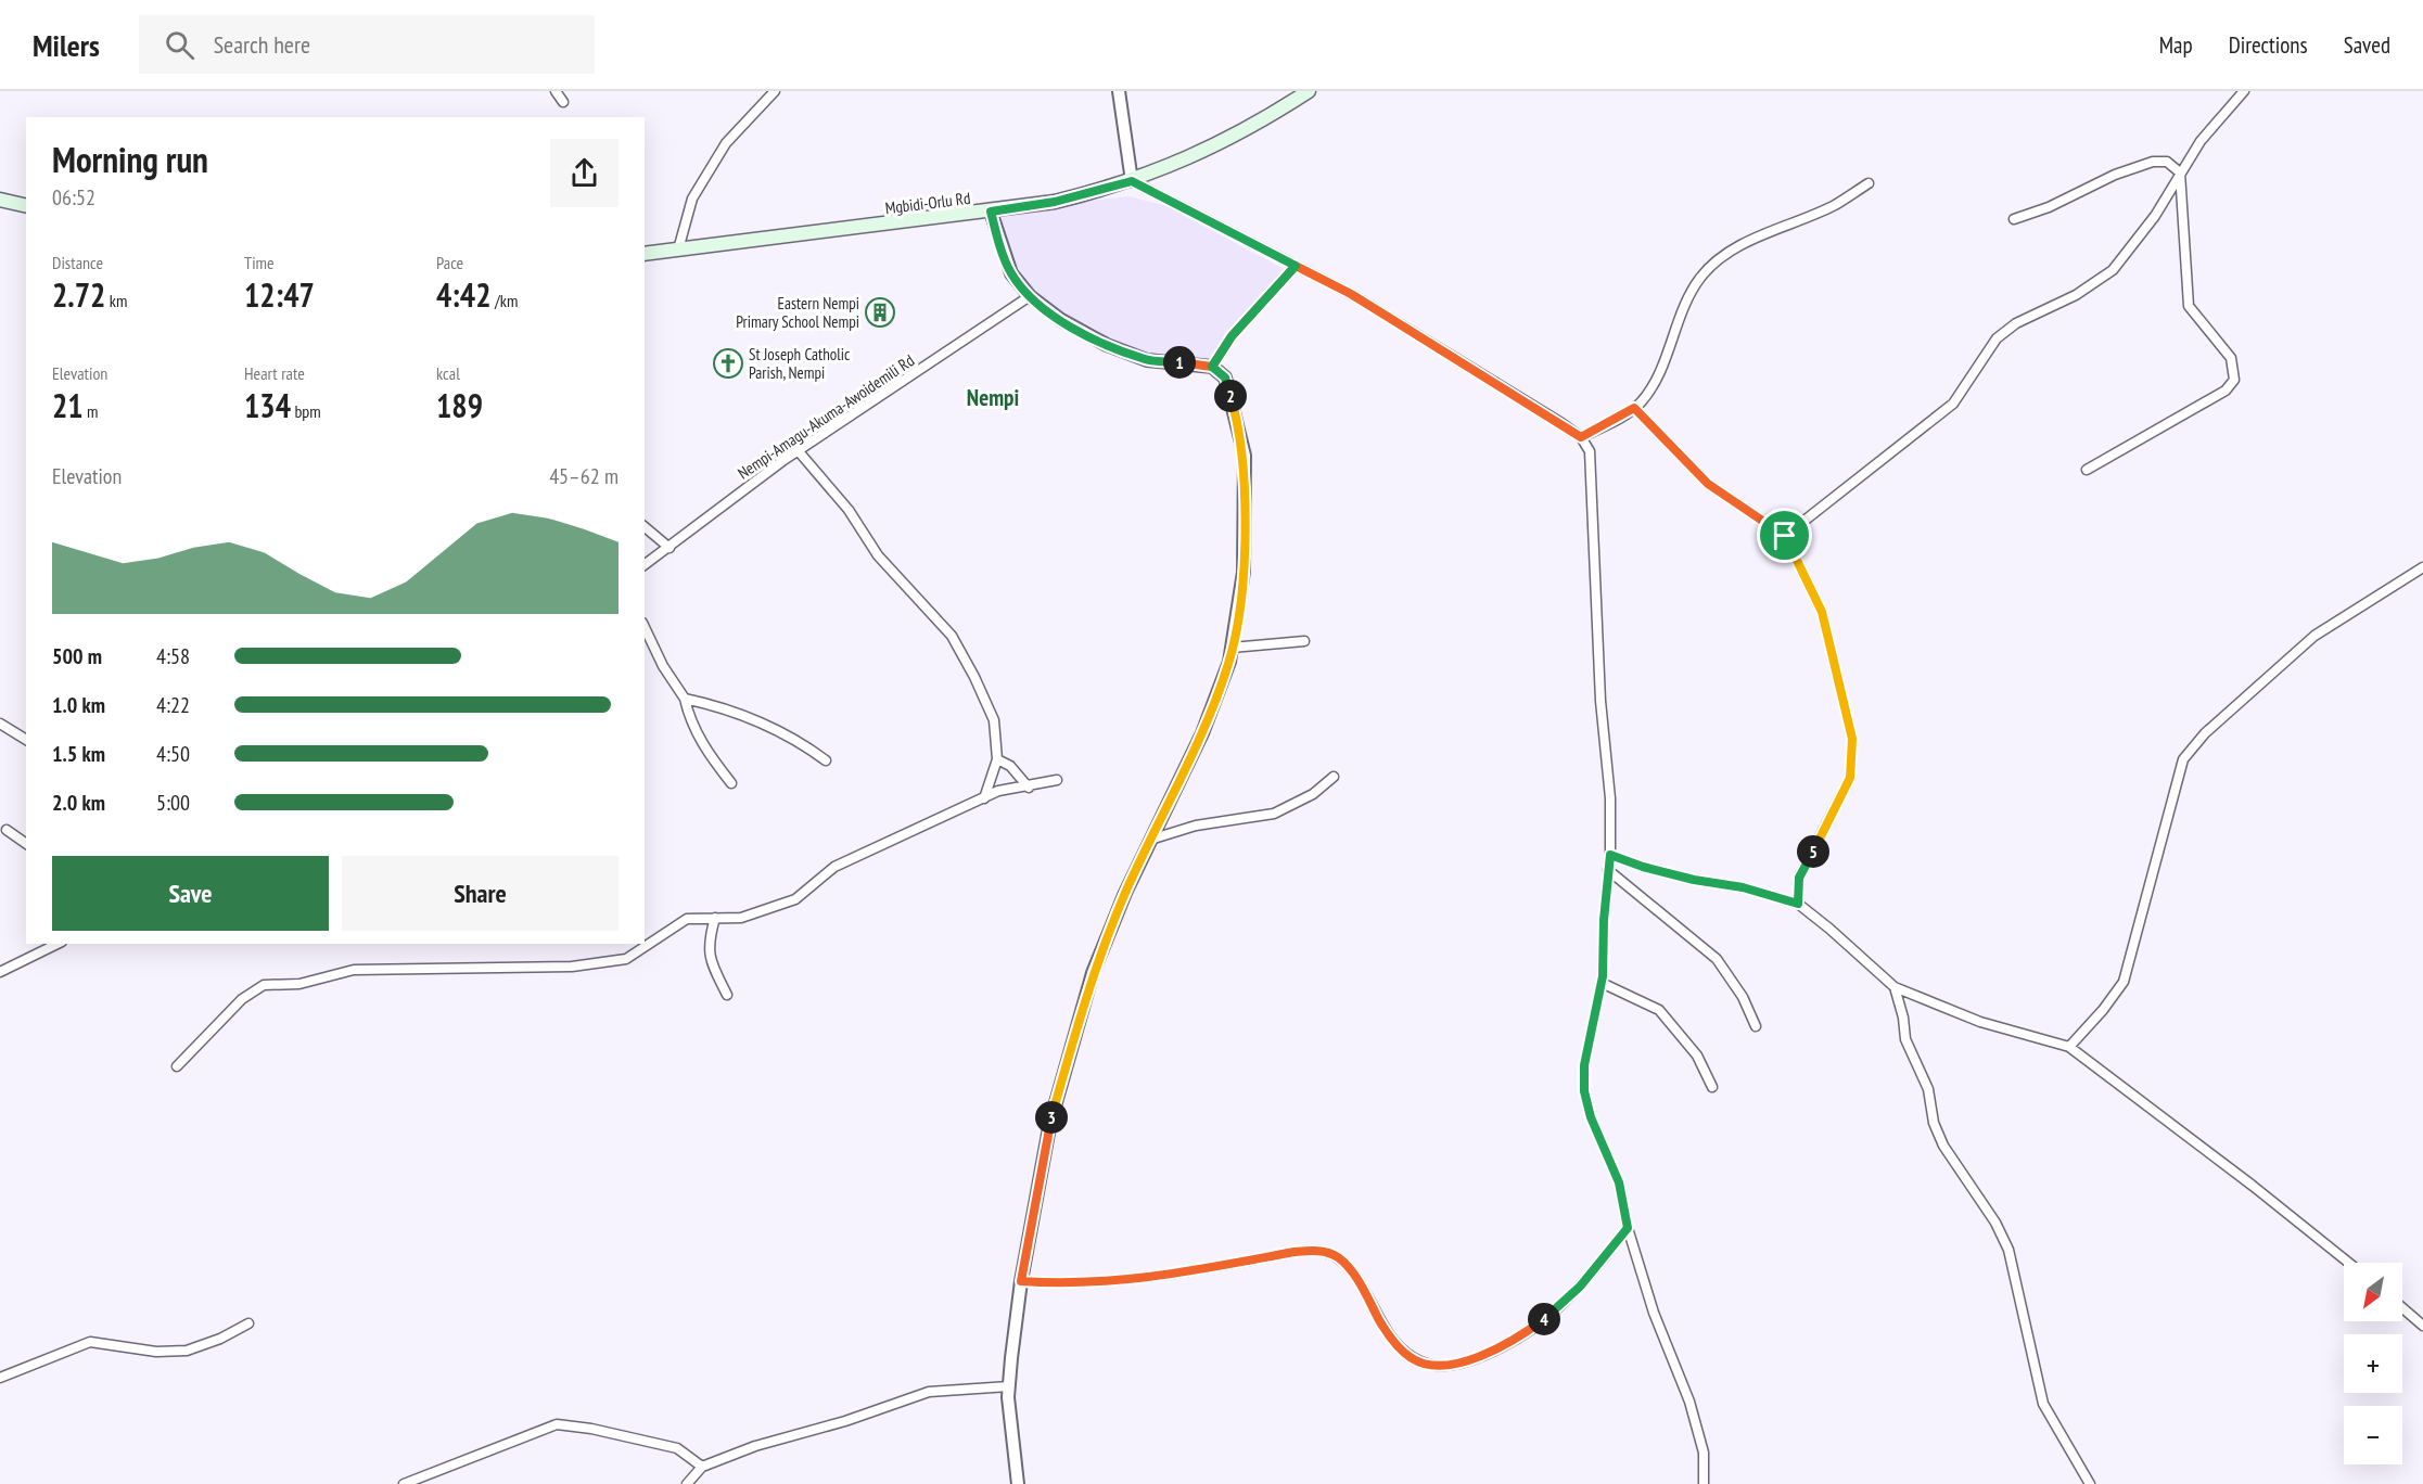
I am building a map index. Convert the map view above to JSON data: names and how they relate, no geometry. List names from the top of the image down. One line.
{"streets":{"main road":["Mgbidi-Orlu Rd"],"street":["Nempi-Amagu-Akuma-Awoidemili Rd"]},"districts":["Nempi"],"places":{"building":["Eastern Nempi Primary School Nempi"],"church":["St Joseph Catholic Parish, Nempi"]},"north":"bottom left","page":{"header":"Milers","search":"Search here","nav":["Map","Directions","Saved"],"heading":["Morning run","06:52"],"stats":[["Distance","2.72 km"],["Time","12:47"],["Pace","4:42 /km"],["Elevation","21 m"],["Heart rate","134 bpm"],["kcal","189"]],"pins":["1","2","5","3","4"],"chart":["Elevation","45–62 m"],"list":[{"name":"500 m","note":"4:58"},{"name":"1.0 km","note":"4:22"},{"name":"1.5 km","note":"4:50"},{"name":"2.0 km","note":"5:00"}],"buttons":["Save","Share"],"map_buttons":["+","−"]}}
